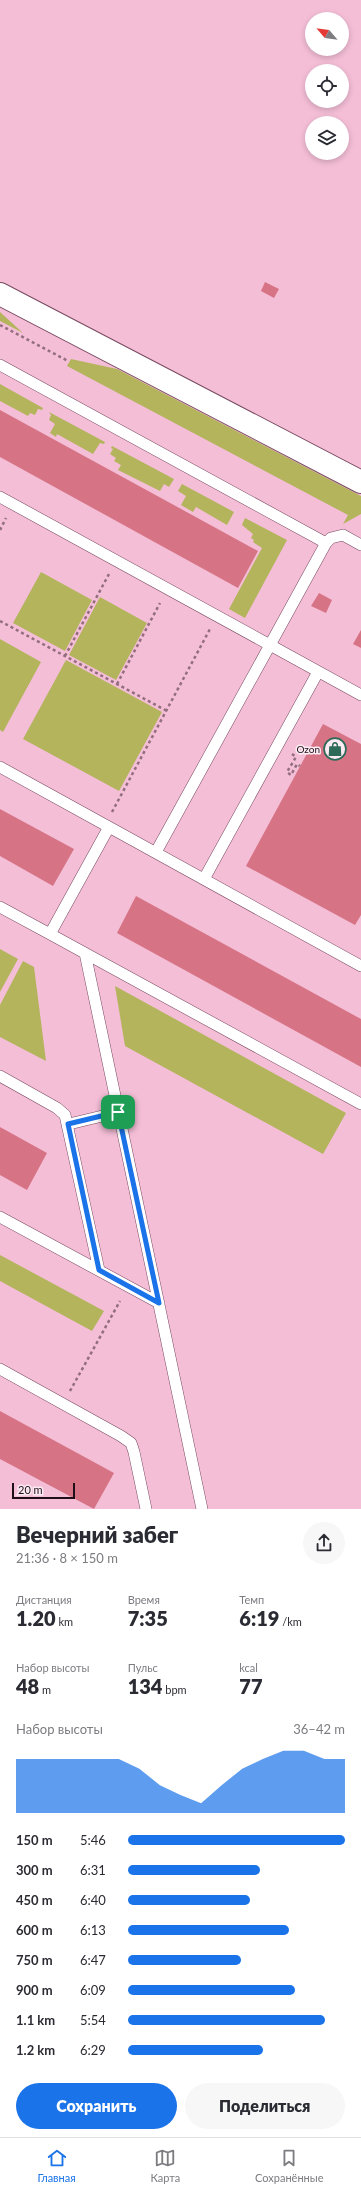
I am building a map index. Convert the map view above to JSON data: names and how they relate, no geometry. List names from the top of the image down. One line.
{"places":{"shop":["Ozon"]},"scale_bar":"20 m","north":"top left","page":{"scale":"20 m","heading":["Вечерний забег","21:36 · 8 × 150 m"],"stats":[["Дистанция","1.20 km"],["Время","7:35"],["Темп","6:19 /km"],["Набор высоты","48 m"],["Пульс","134 bpm"],["kcal","77"]],"chart":["Набор высоты","36–42 m"],"list":[{"name":"150 m","note":"5:46"},{"name":"300 m","note":"6:31"},{"name":"450 m","note":"6:40"},{"name":"600 m","note":"6:13"},{"name":"750 m","note":"6:47"},{"name":"900 m","note":"6:09"},{"name":"1.1 km","note":"5:54"},{"name":"1.2 km","note":"6:29"}],"buttons":["Сохранить","Поделиться"],"tabs":["Главная","Карта","Сохранённые"]}}
